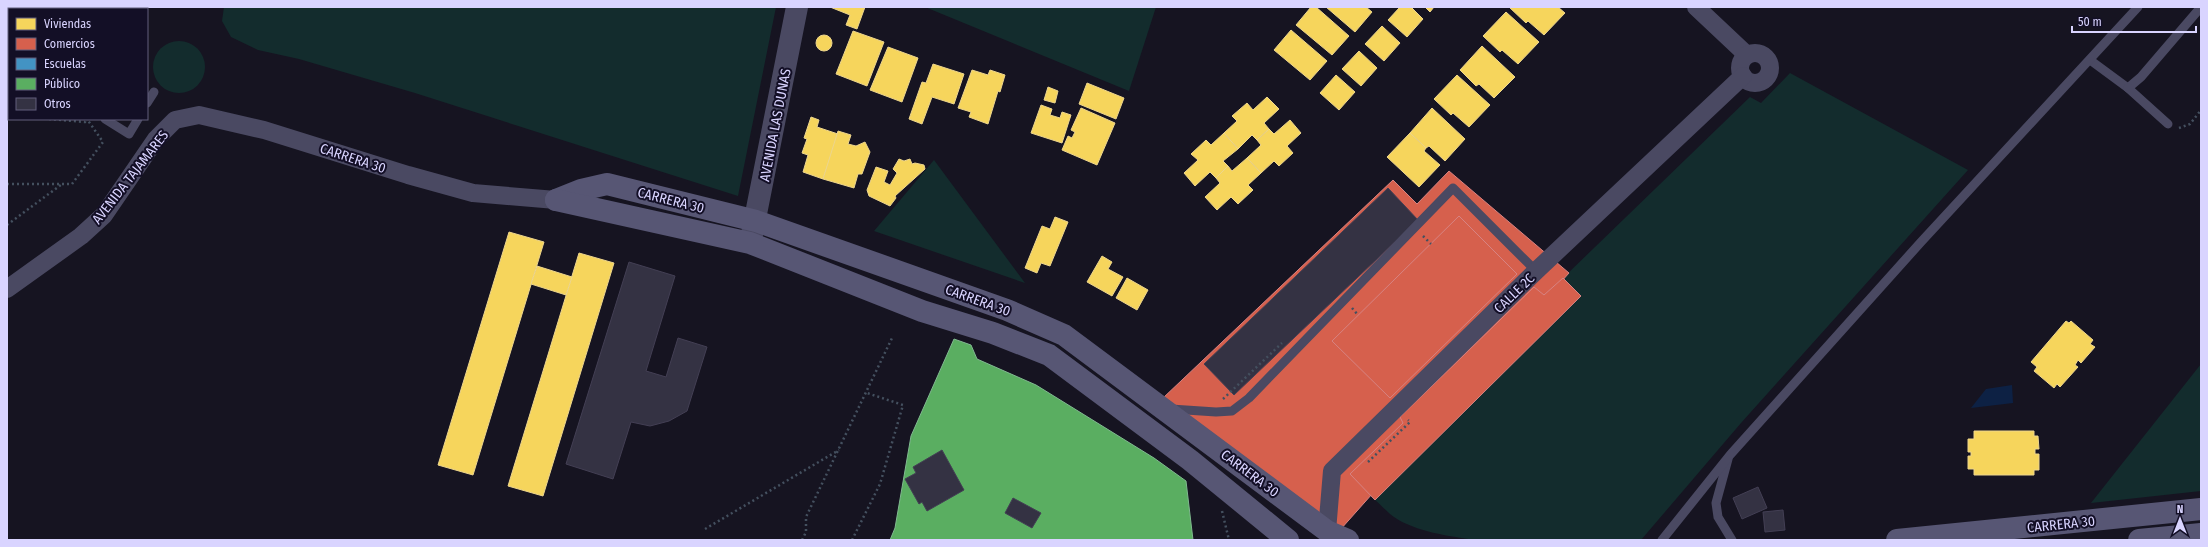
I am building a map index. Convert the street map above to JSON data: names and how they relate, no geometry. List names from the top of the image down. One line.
{"streets":{"main road":["CARRERA 30"],"street":["AVENIDA LAS DUNAS","AVENIDA TAJAMARES","CALLE 2C"]},"crossings":[["AVENIDA LAS DUNAS","CARRERA 30"],["CARRERA 30","AVENIDA TAJAMARES"],["CARRERA 30","CALLE 2C"]],"legend":["Viviendas","Comercios","Escuelas","Público","Otros"],"scale_bar":"50 m","north":"top"}
